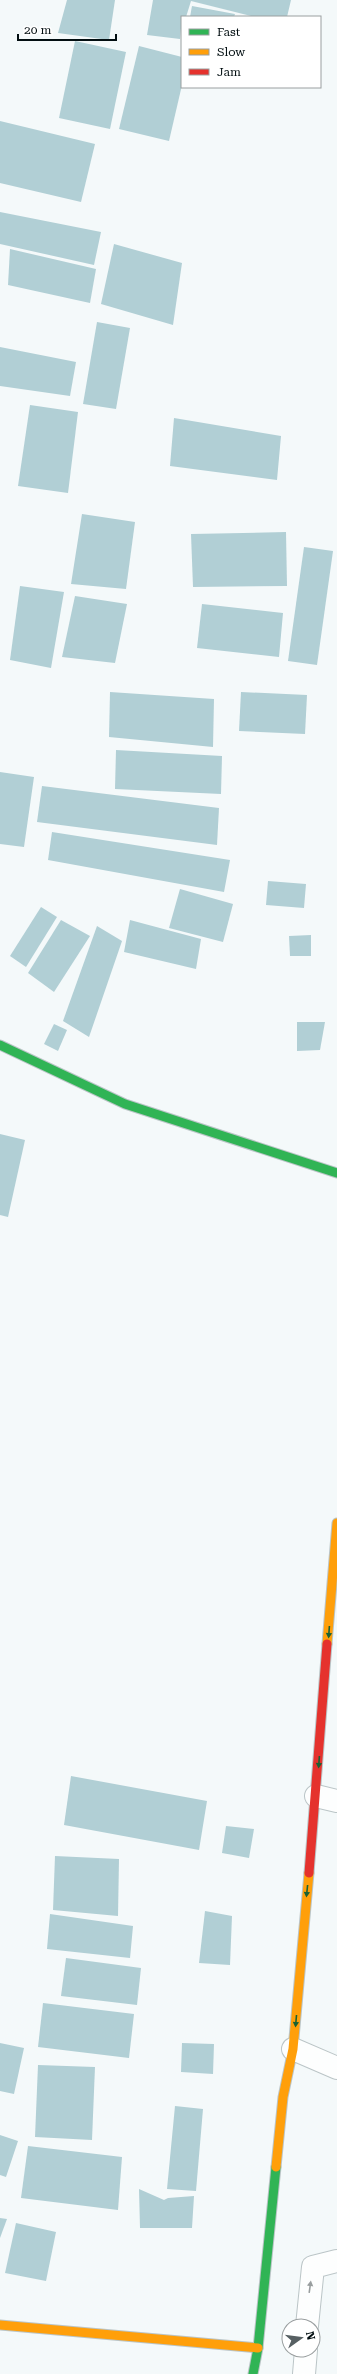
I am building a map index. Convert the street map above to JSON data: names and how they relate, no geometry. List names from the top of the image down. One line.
{"legend":["Fast","Slow","Jam"],"scale_bar":"20 m","north":"right"}
